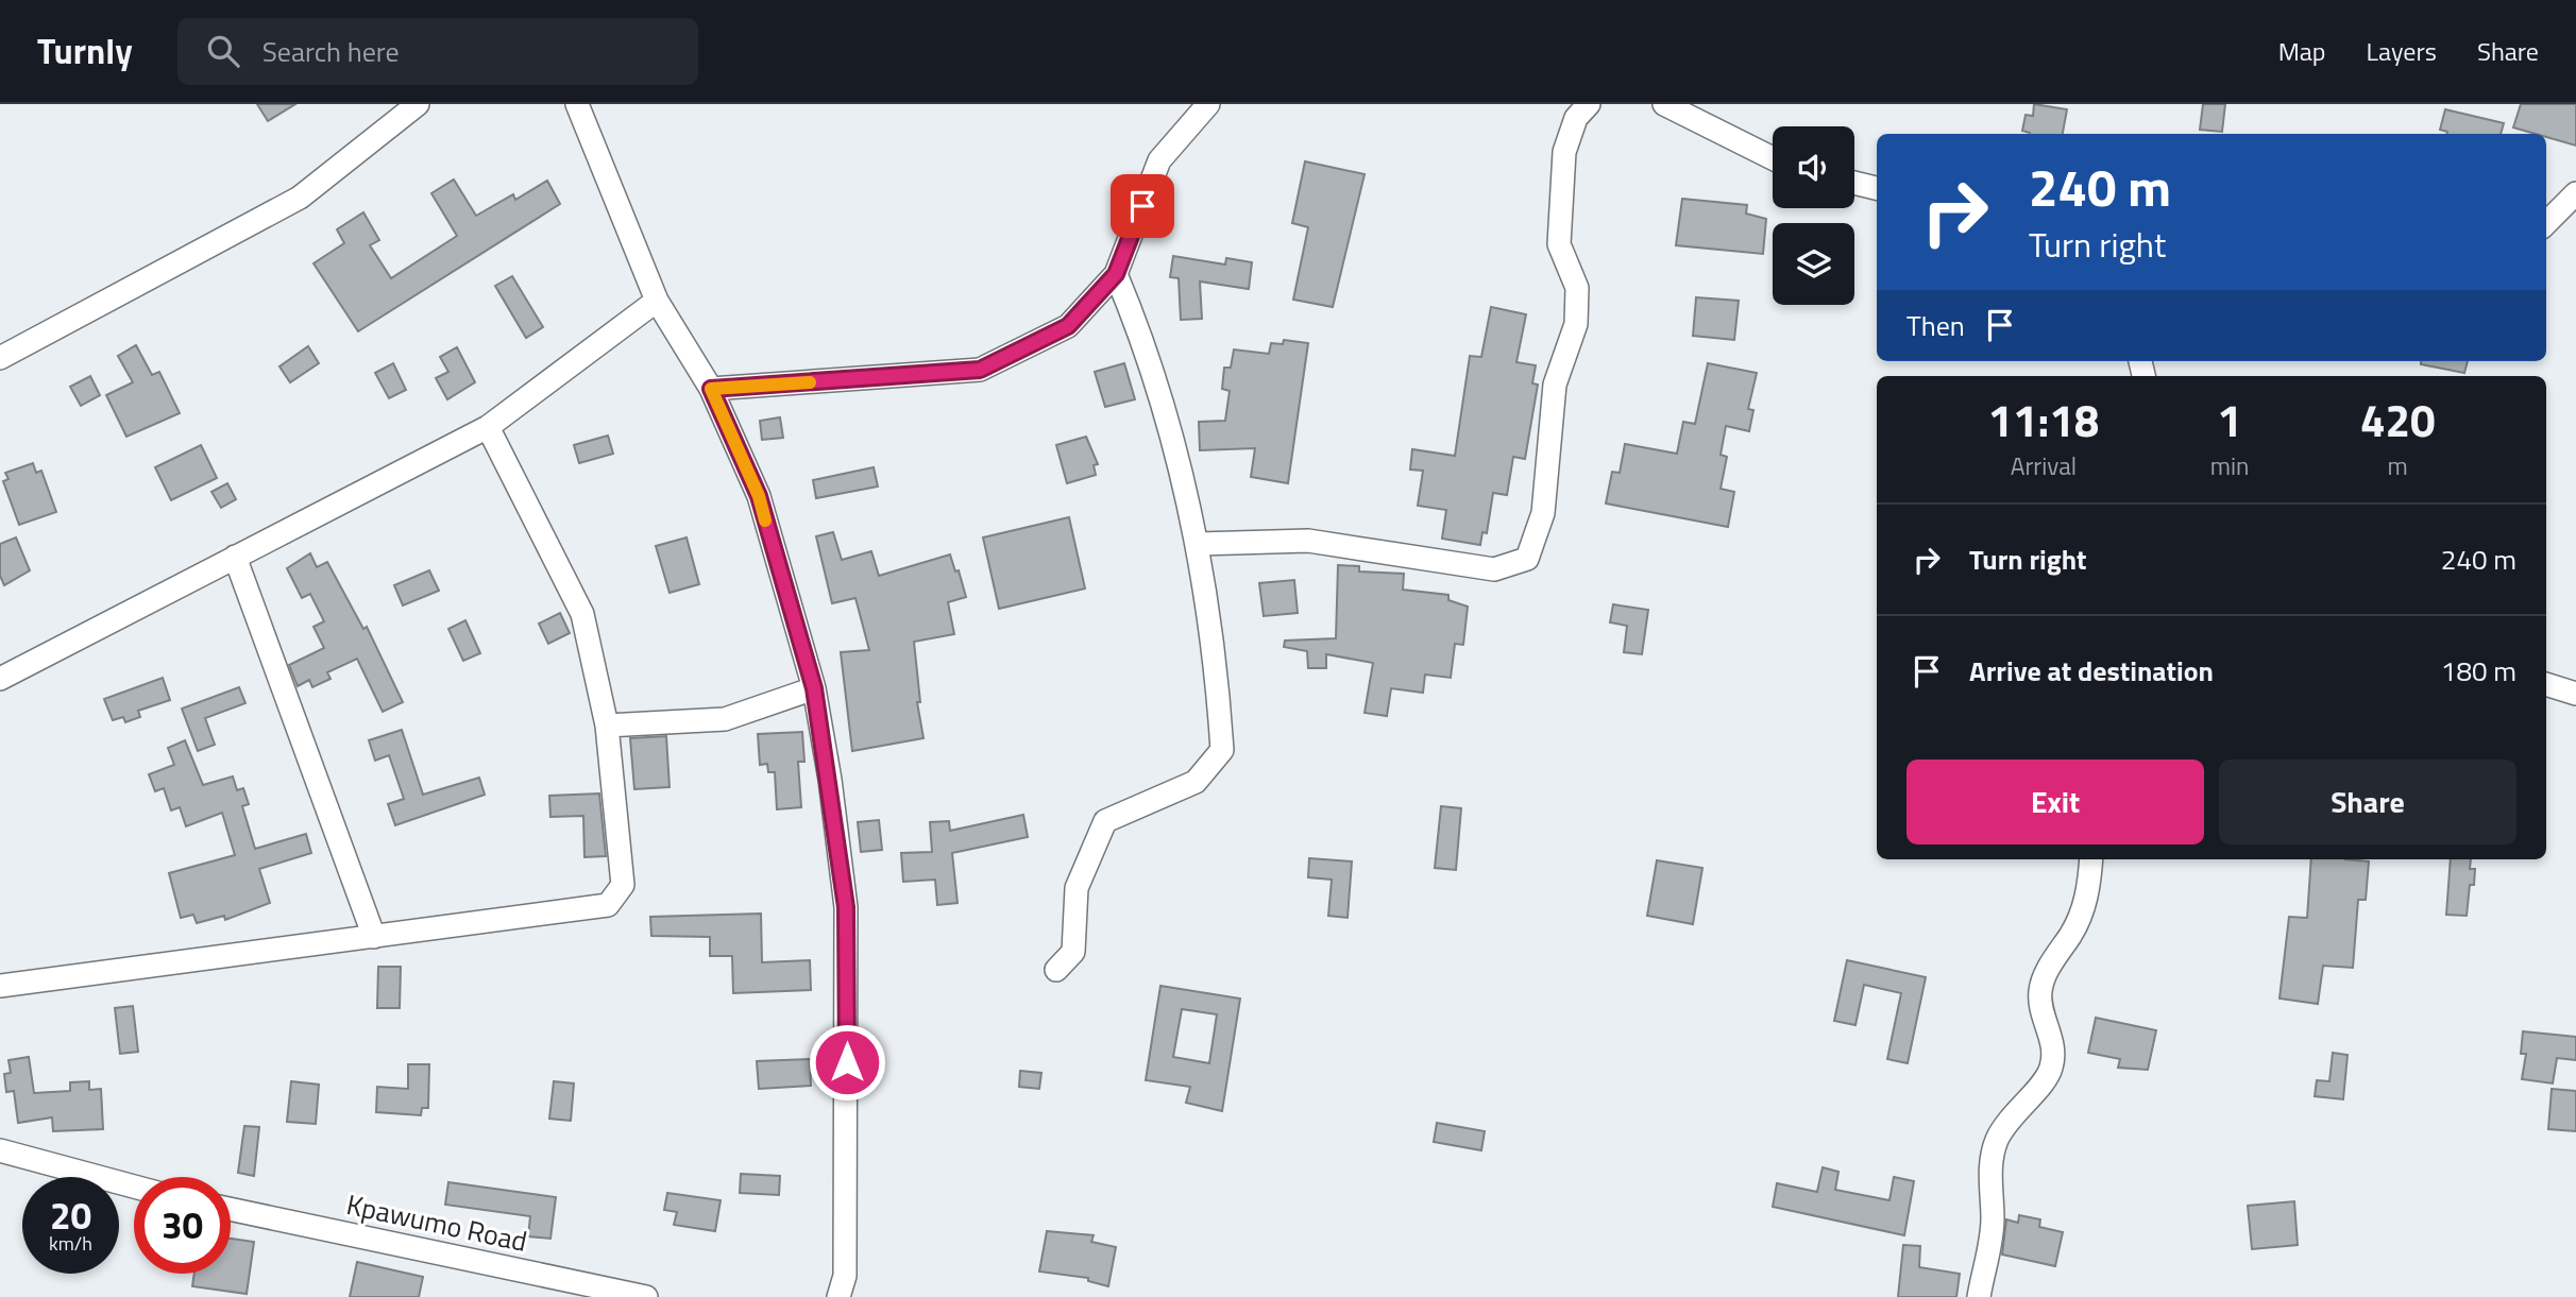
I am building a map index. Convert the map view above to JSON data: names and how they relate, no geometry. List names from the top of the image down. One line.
{"streets":{"street":["Kpawumo Road"]},"page":{"header":"Turnly","search":"Search here","nav":["Map","Layers","Share"],"turn":["240 m","Turn right"],"then":"Then","eta":["11:18","Arrival","1","min","420","m"],"list":[{"name":"Turn right","value":"240 m"},{"name":"Arrive at destination","value":"180 m"}],"buttons":["Exit","Share"],"speed":"20 km/h","limit":"30"}}
